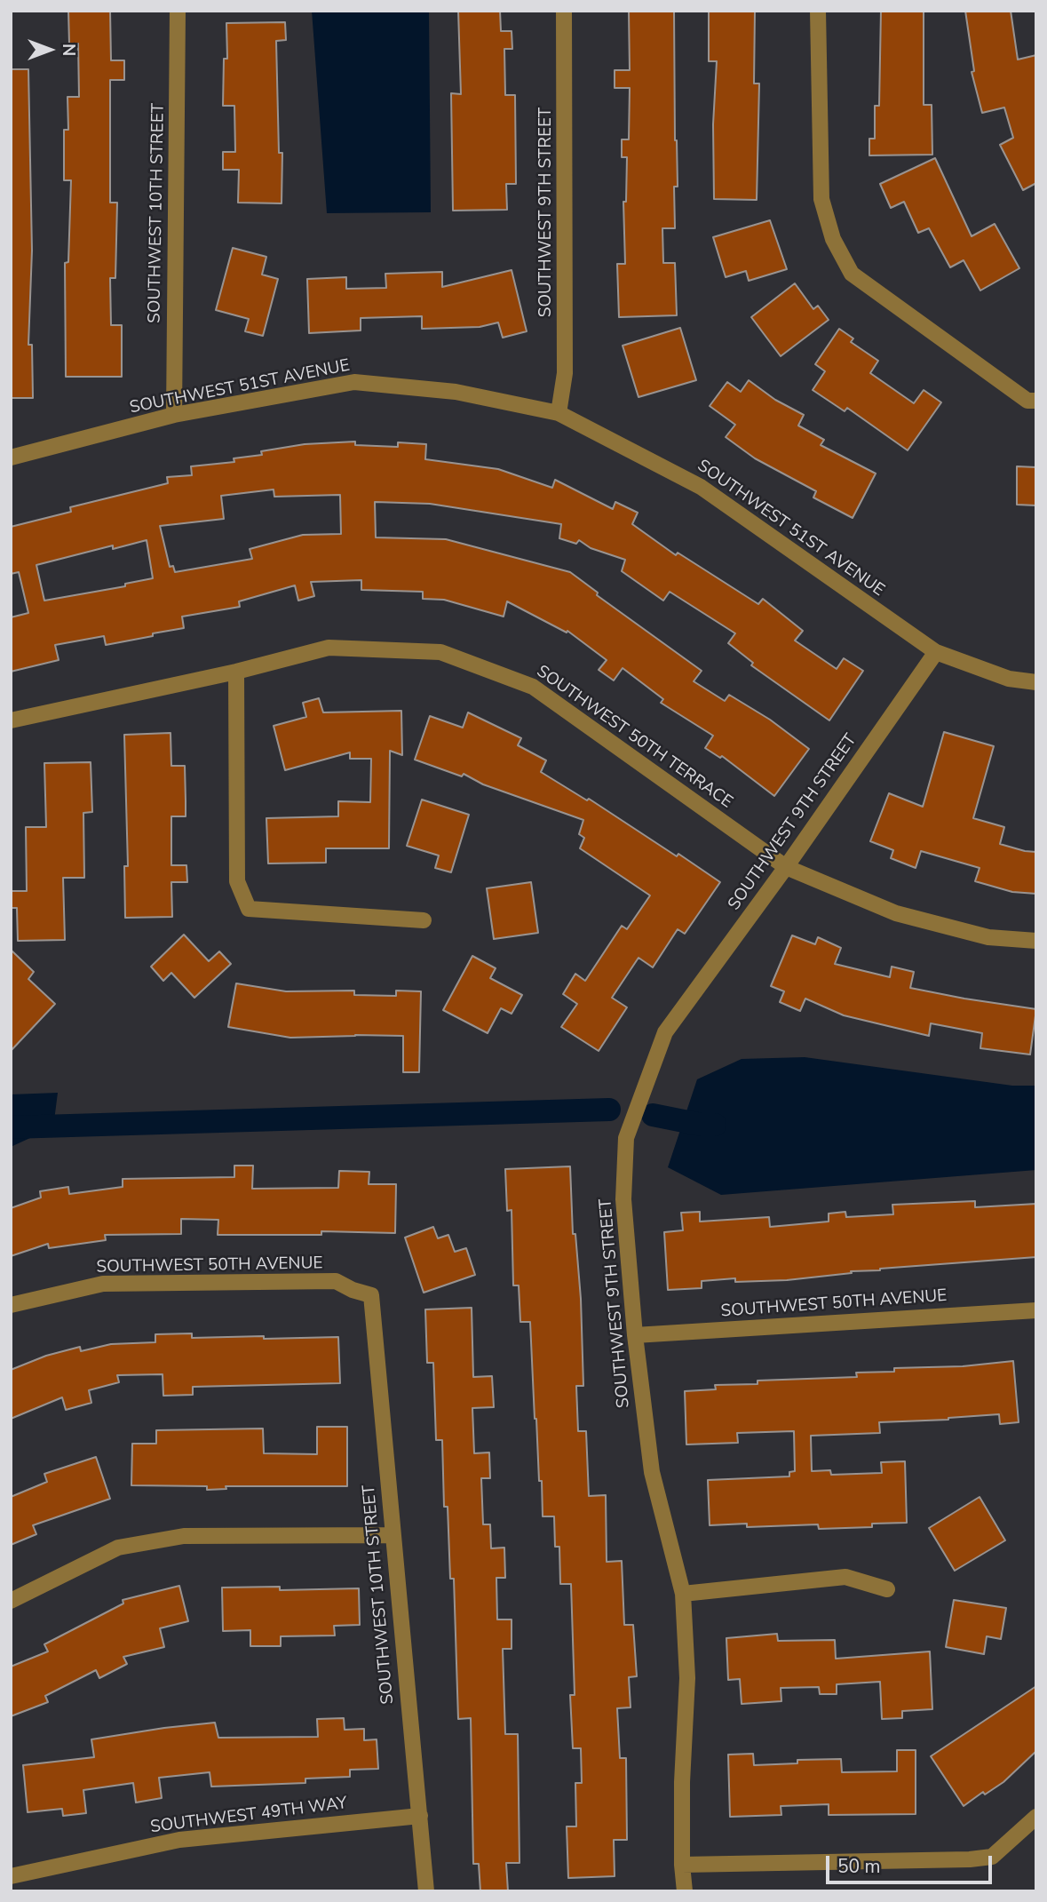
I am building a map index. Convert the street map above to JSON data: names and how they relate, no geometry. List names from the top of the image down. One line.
{"streets":{"street":["SOUTHWEST 9TH STREET","SOUTHWEST 10TH STREET","SOUTHWEST 51ST AVENUE","SOUTHWEST 50TH TERRACE","SOUTHWEST 50TH AVENUE","SOUTHWEST 49TH WAY"]},"crossings":[["SOUTHWEST 9TH STREET","SOUTHWEST 51ST AVENUE"],["SOUTHWEST 9TH STREET","SOUTHWEST 50TH TERRACE"],["SOUTHWEST 9TH STREET","SOUTHWEST 50TH AVENUE"],["SOUTHWEST 10TH STREET","SOUTHWEST 51ST AVENUE"],["SOUTHWEST 10TH STREET","SOUTHWEST 50TH AVENUE"],["SOUTHWEST 10TH STREET","SOUTHWEST 49TH WAY"]],"scale_bar":"50 m","north":"right"}
